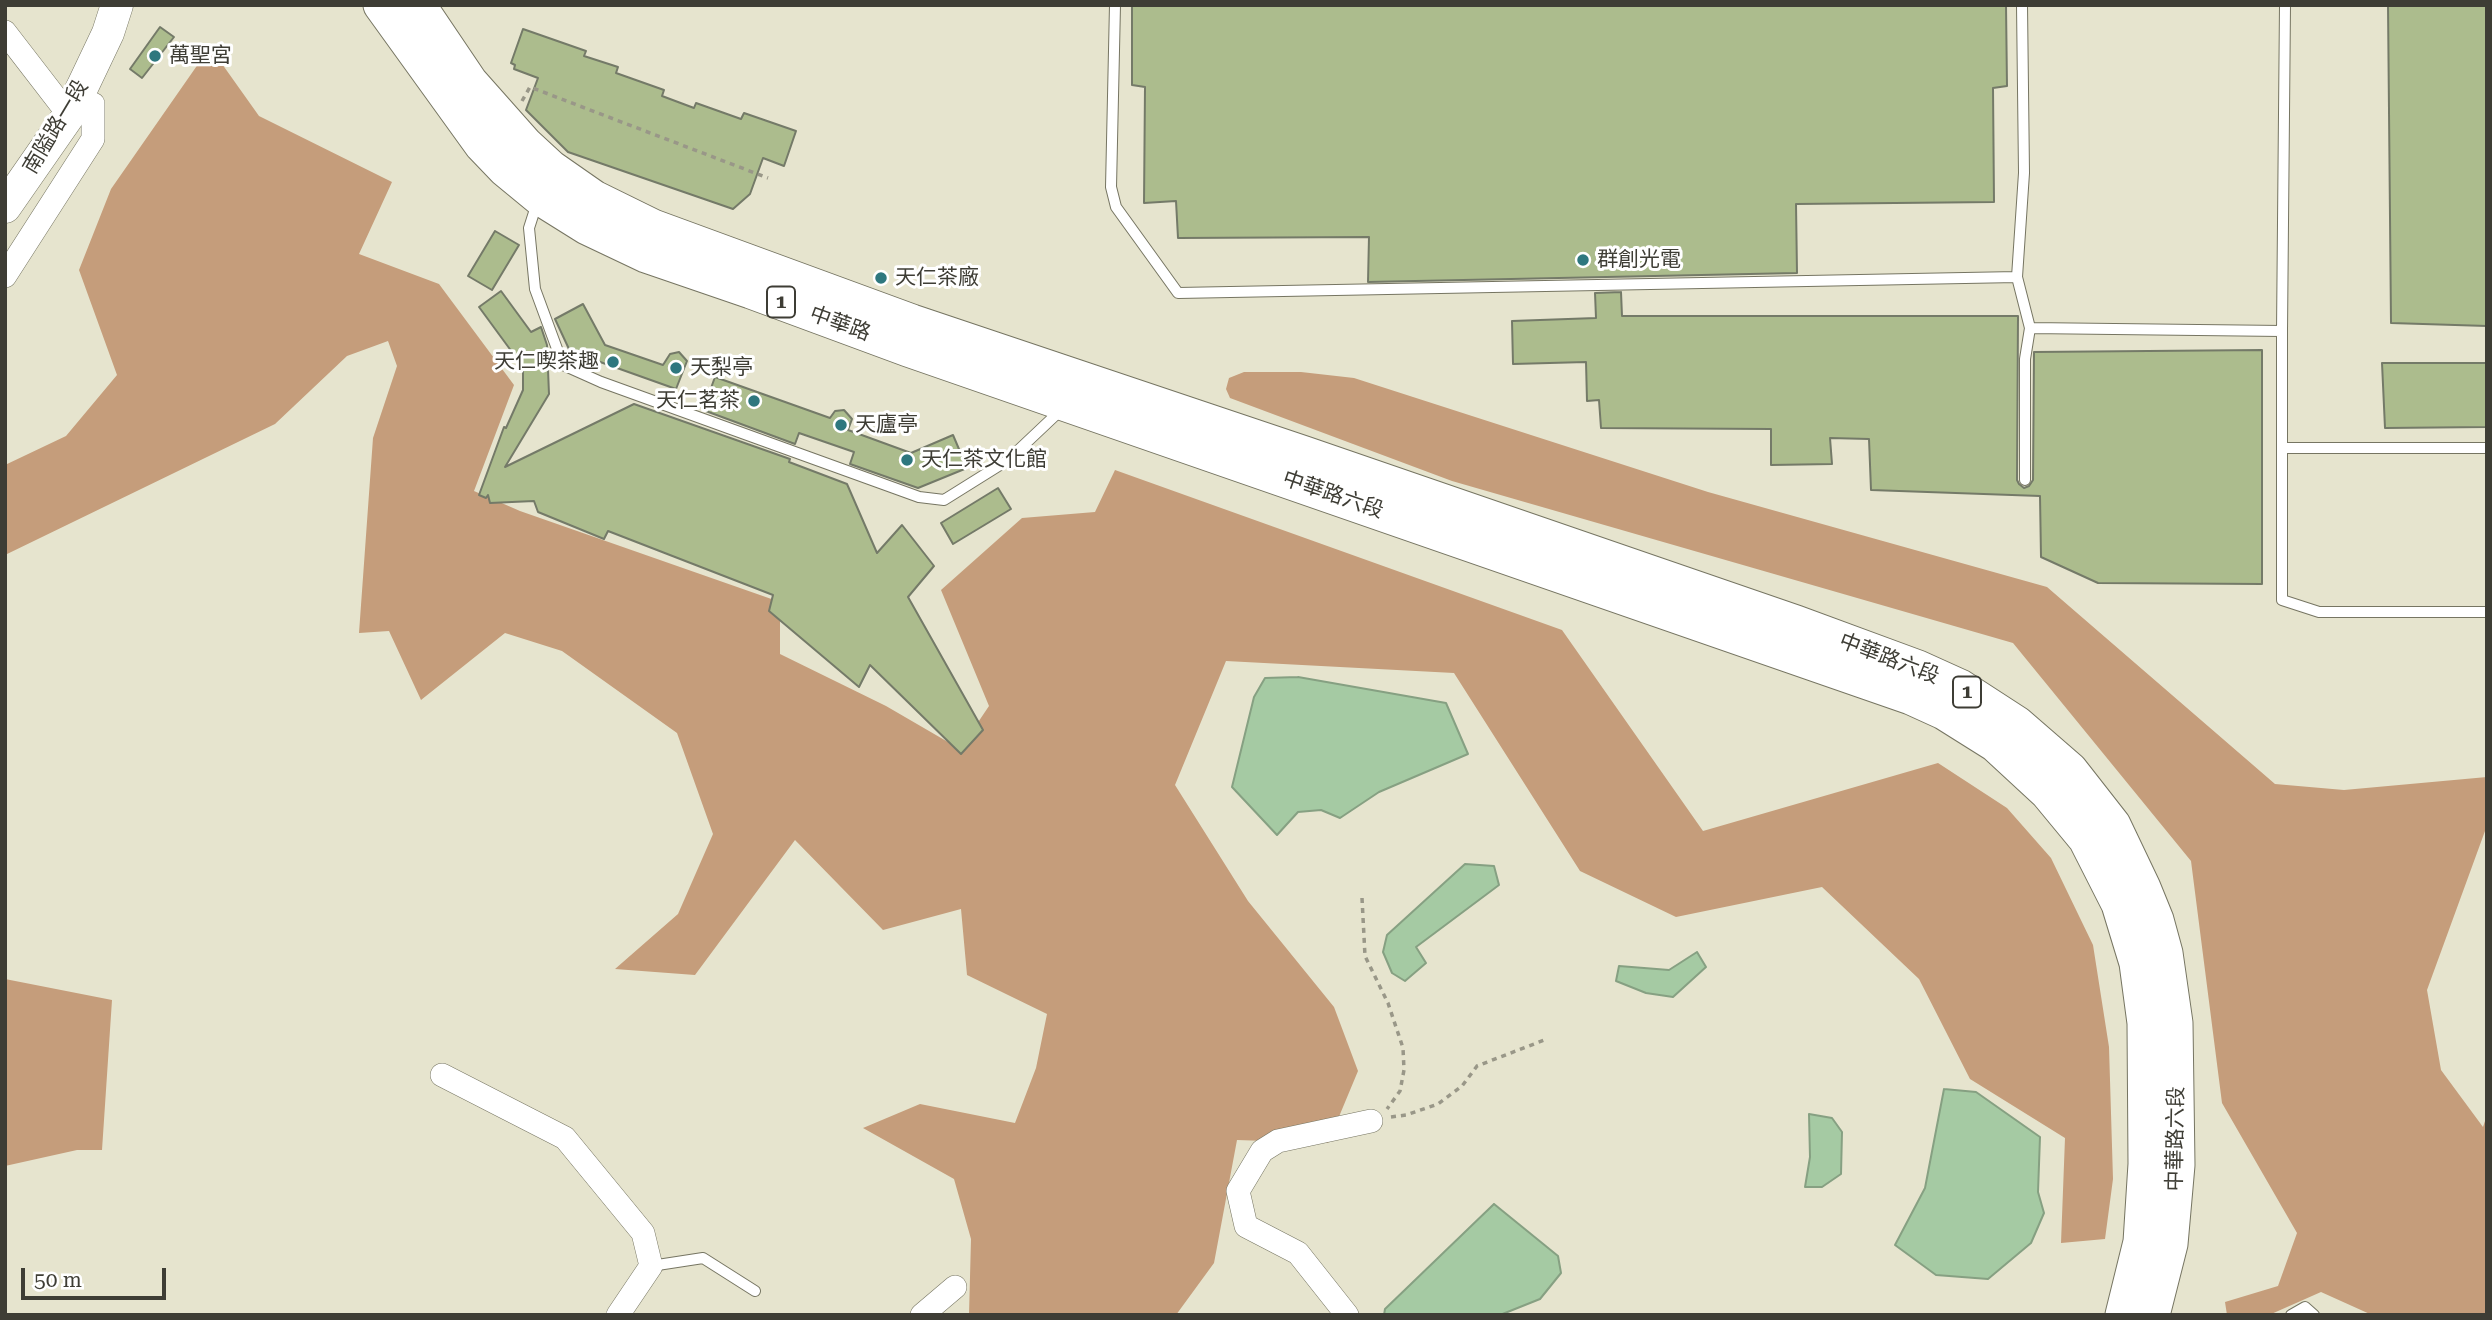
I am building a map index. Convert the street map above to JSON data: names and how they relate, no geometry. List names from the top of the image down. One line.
{"streets":{"main road":["1","中華路","中華路六段"],"street":["南隘路一段"]},"crossings":[["中華路","中華路六段"]],"places":["萬聖宮","群創光電","天仁茶廠","天仁喫茶趣","天梨亭","天仁茗茶","天廬亭","天仁茶文化館"],"scale_bar":"50 m"}
